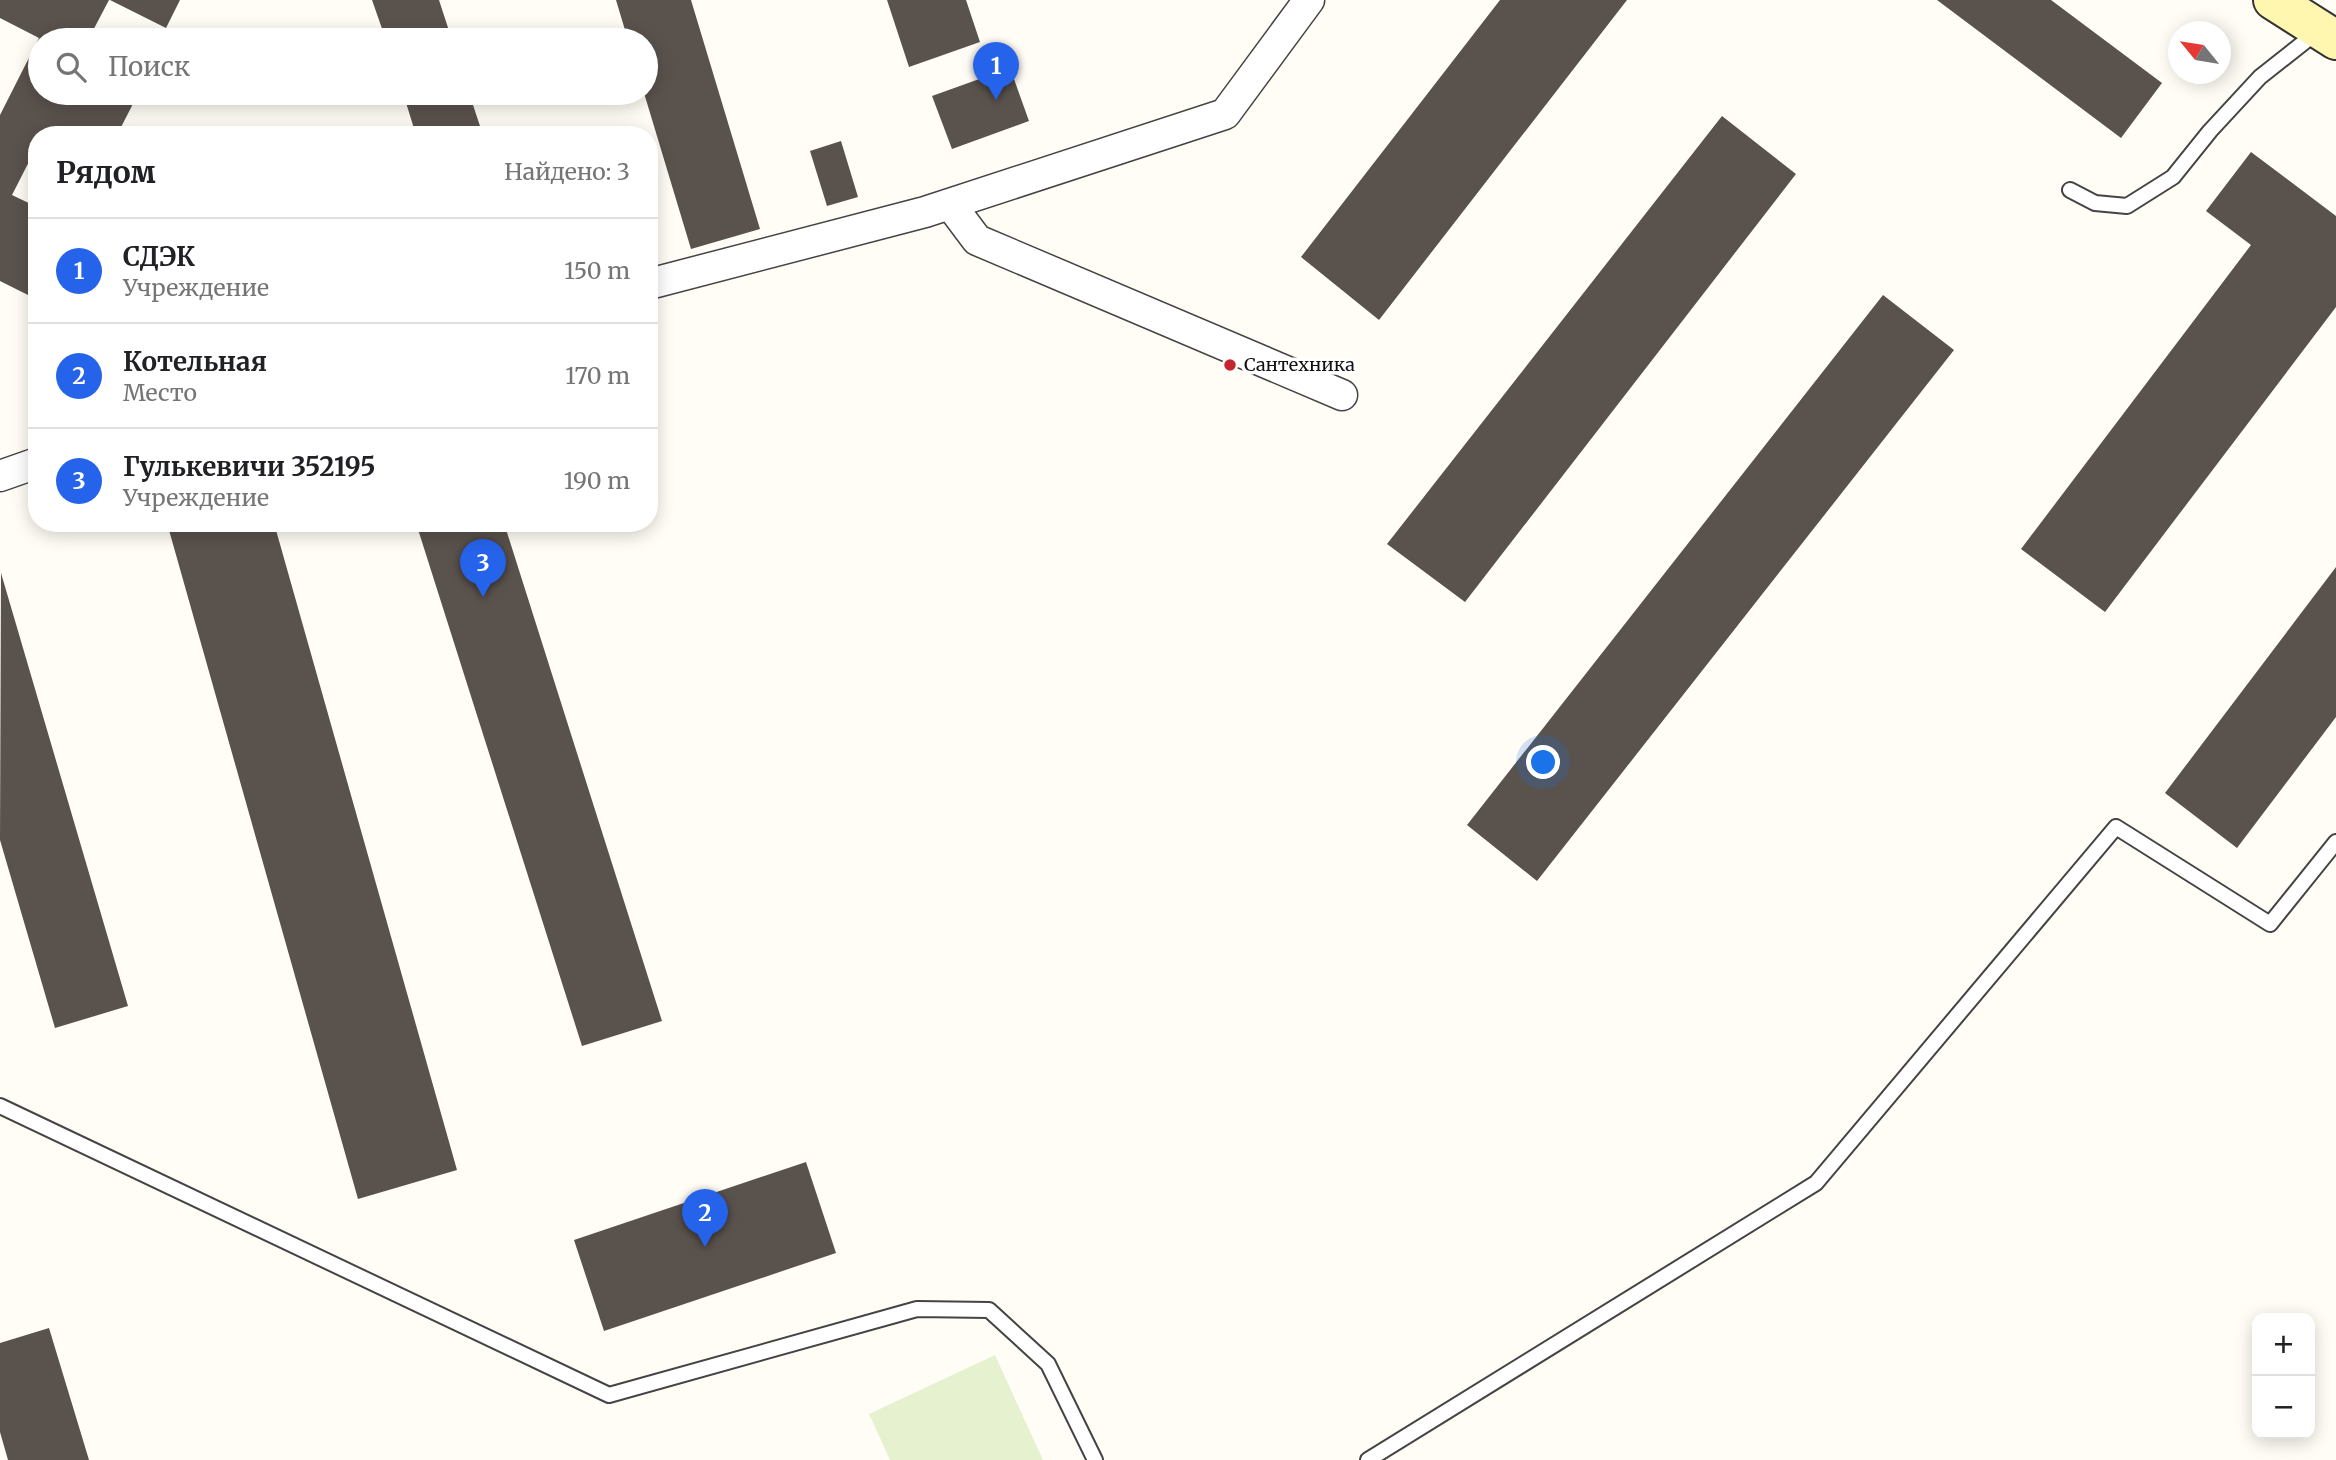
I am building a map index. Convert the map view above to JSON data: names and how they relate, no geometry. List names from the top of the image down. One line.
{"places":["Сантехника"],"north":"top left","page":{"search":"Поиск","pins":["1","3","2"],"heading":["Рядом","Найдено: 3"],"list":[{"mark":"1","name":"СДЭК","note":"Учреждение","value":"150 m"},{"mark":"2","name":"Котельная","note":"Место","value":"170 m"},{"mark":"3","name":"Гулькевичи 352195","note":"Учреждение","value":"190 m"}],"map_buttons":["+","−"]}}
